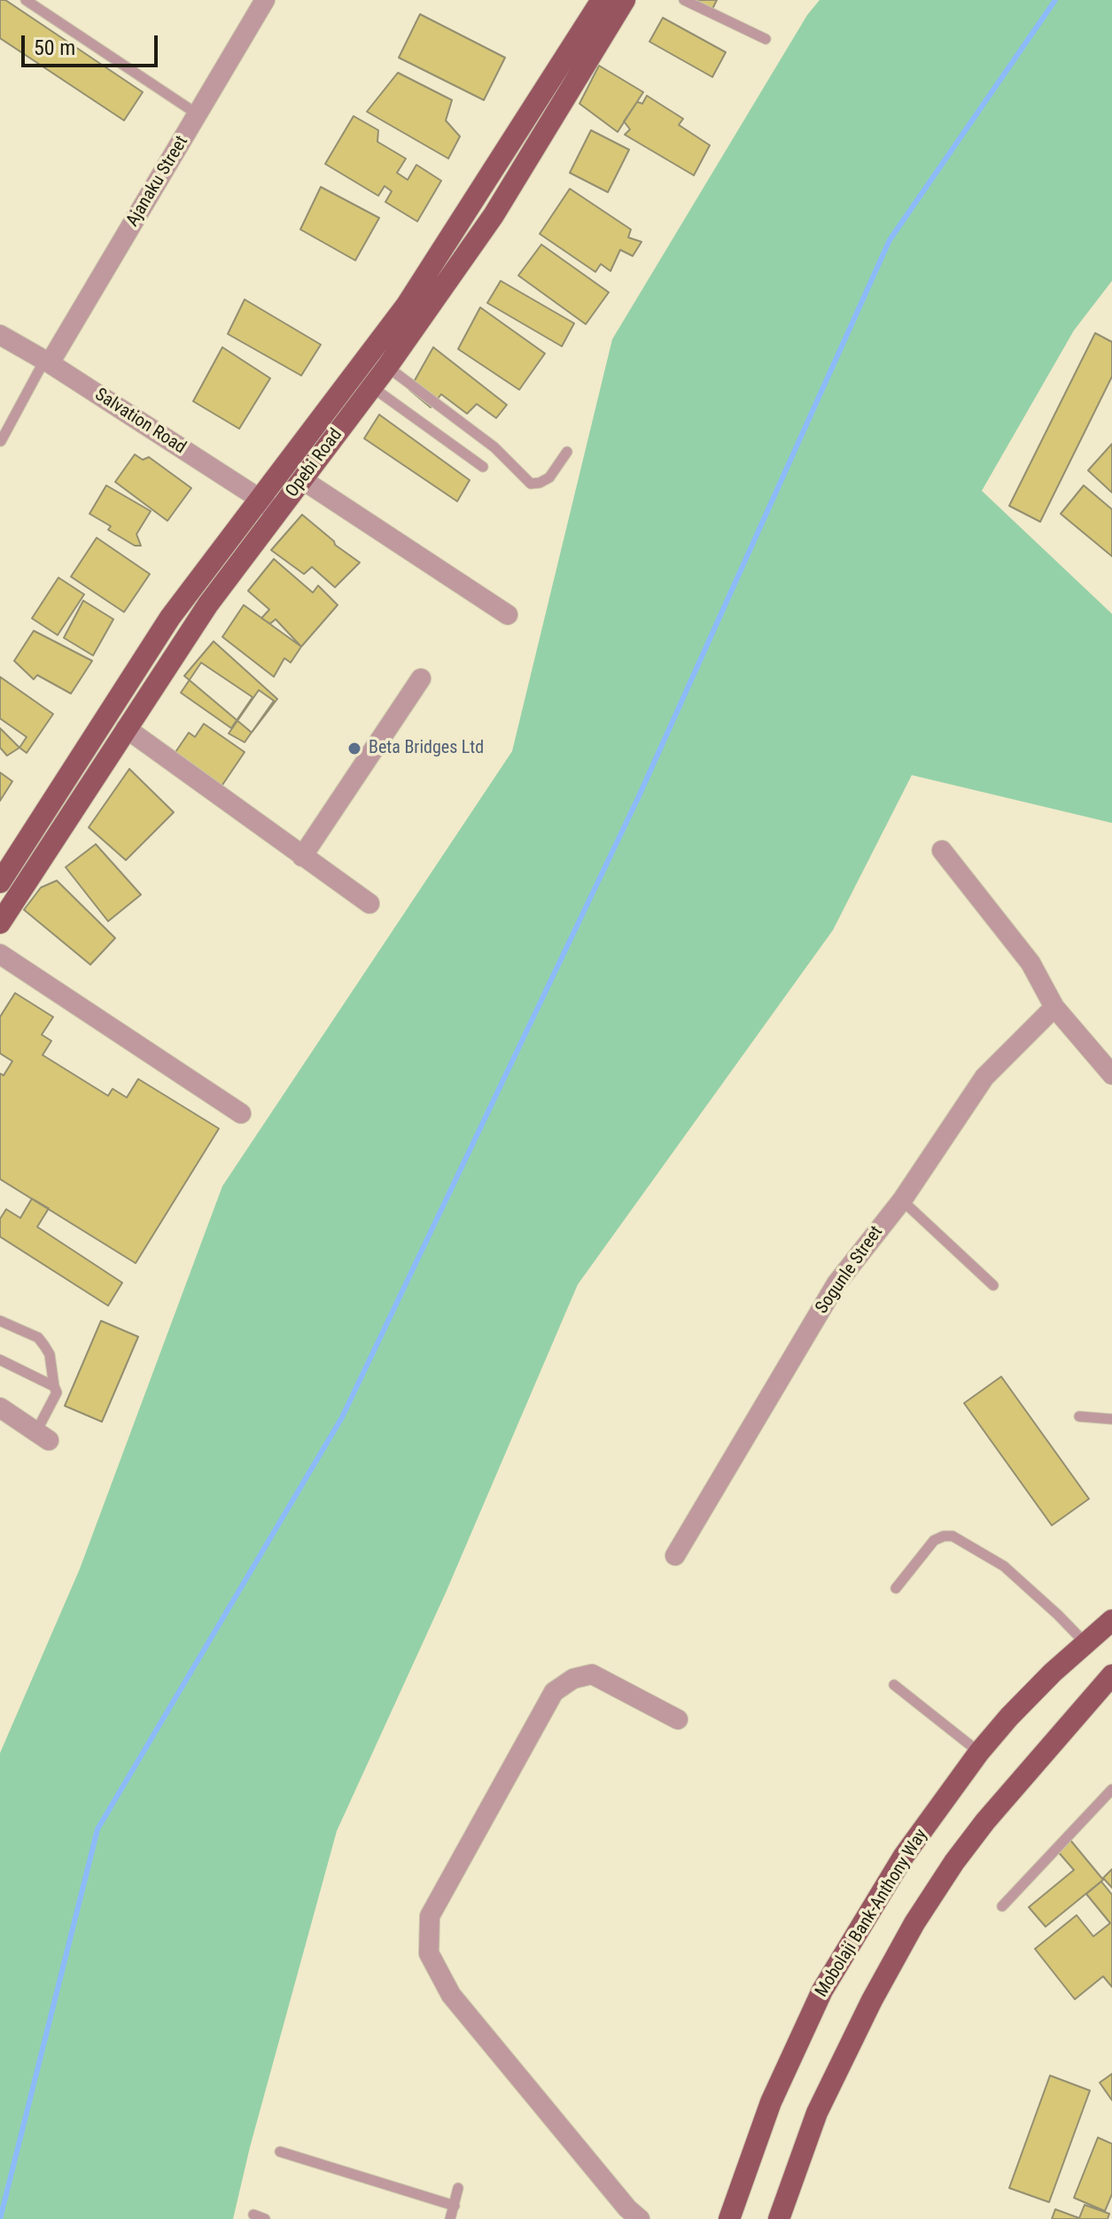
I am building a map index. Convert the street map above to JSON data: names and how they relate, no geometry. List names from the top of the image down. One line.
{"streets":{"main road":["Opebi Road","Mobolaji Bank-Anthony Way"],"street":["Ajanaku Street","Salvation Road","Sogunle Street"]},"crossings":[["Ajanaku Street","Salvation Road"],["Salvation Road","Opebi Road"]],"places":["Beta Bridges Ltd"],"scale_bar":"50 m"}
